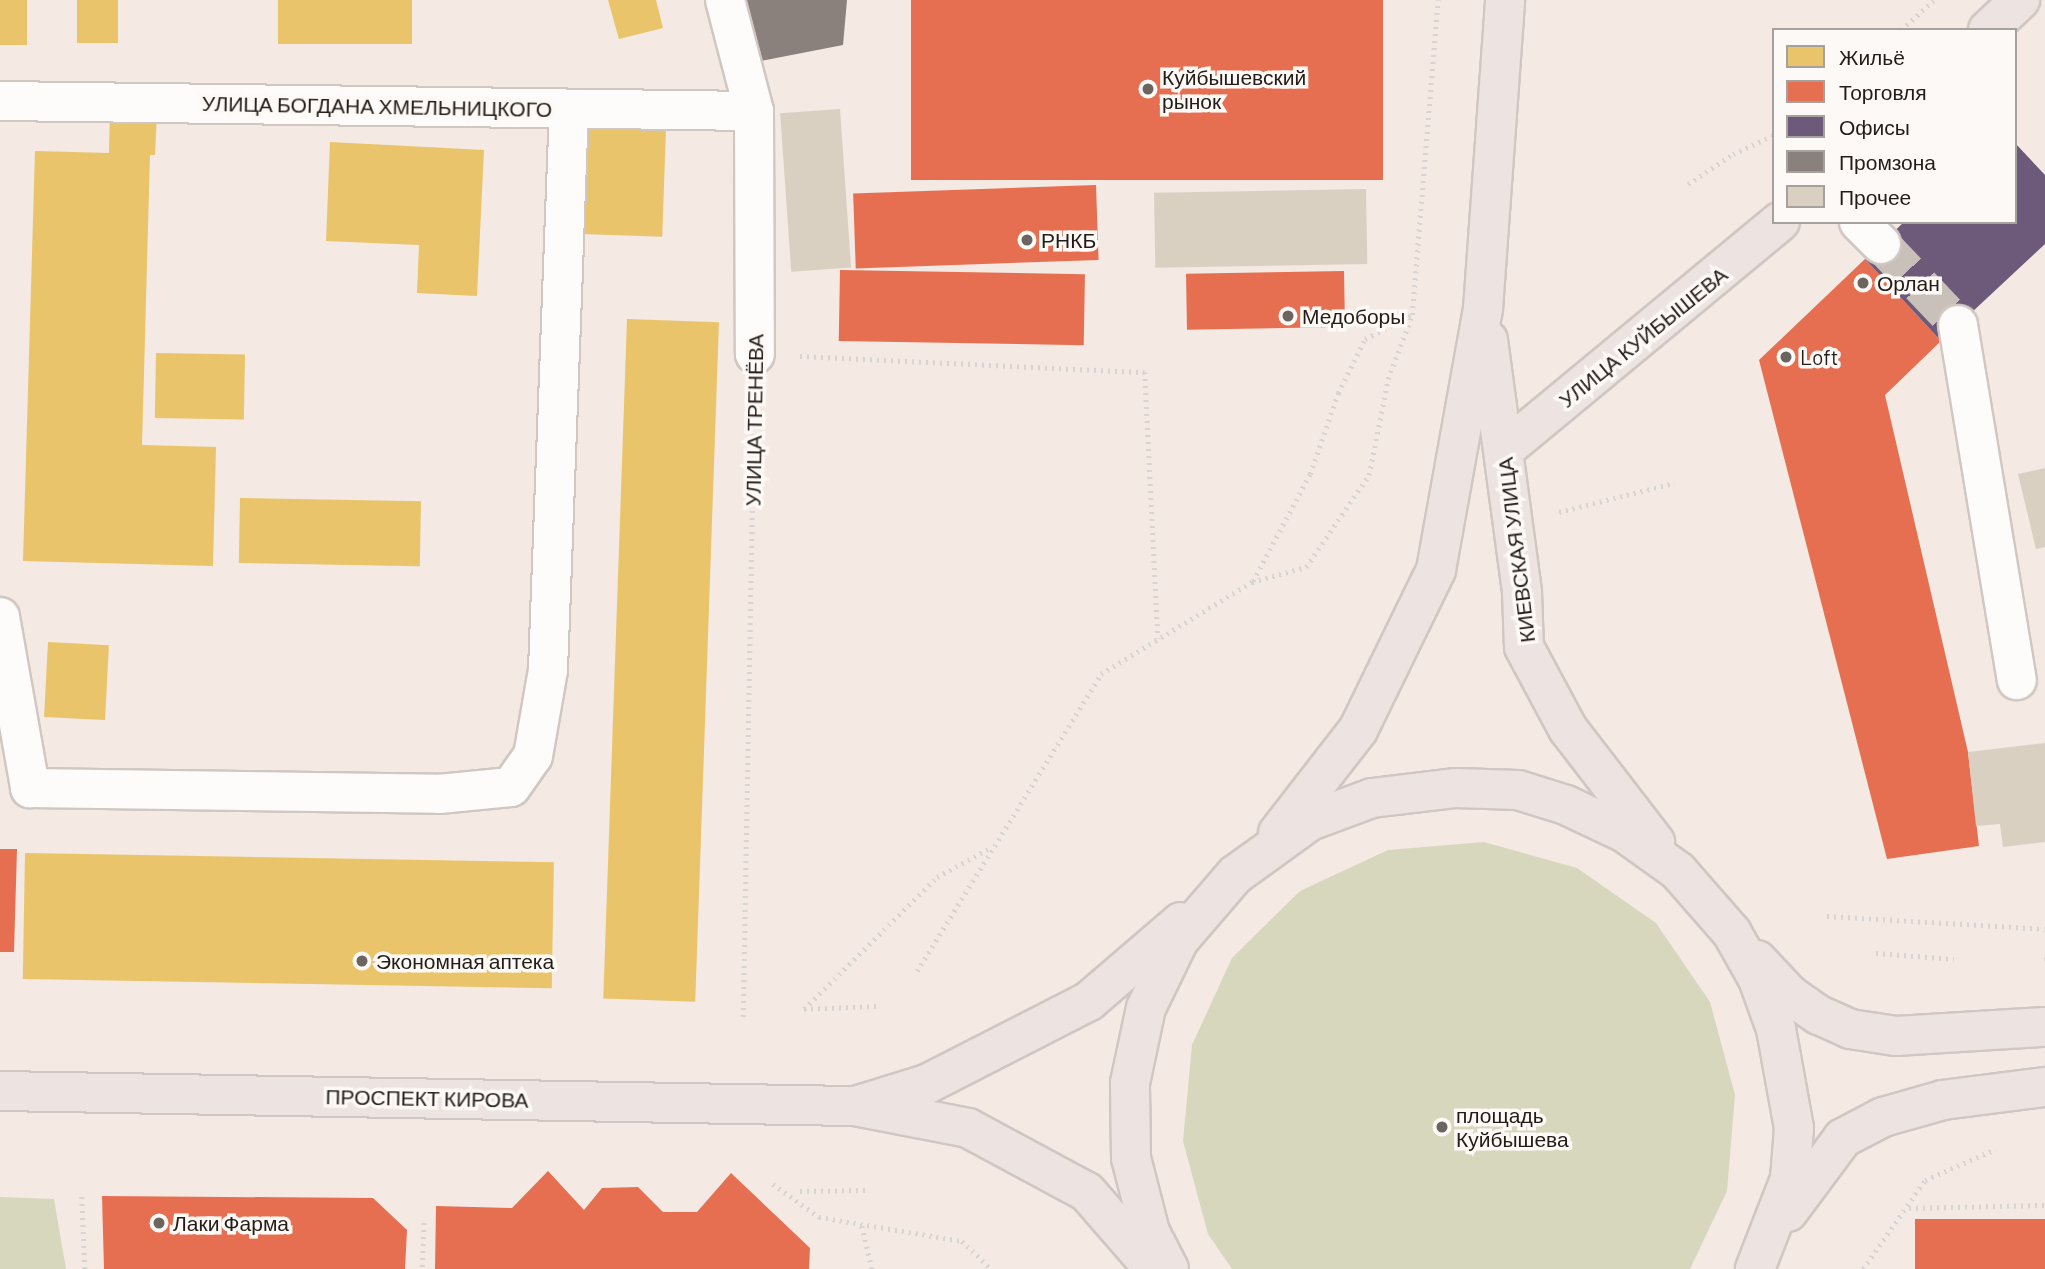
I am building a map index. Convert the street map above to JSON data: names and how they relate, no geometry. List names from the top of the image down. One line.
{"streets":{"main road":["УЛИЦА КУЙБЫШЕВА","КИЕВСКАЯ УЛИЦА","ПРОСПЕКТ КИРОВА"],"street":["УЛИЦА БОГДАНА ХМЕЛЬНИЦКОГО","УЛИЦА ТРЕНЁВА"]},"crossings":[["УЛИЦА БОГДАНА ХМЕЛЬНИЦКОГО","УЛИЦА ТРЕНЁВА"],["УЛИЦА КУЙБЫШЕВА","КИЕВСКАЯ УЛИЦА"]],"places":["Куйбышевский рынок","РНКБ","Орлан","Медоборы","Loft","Экономная аптека","площадь Куйбышева","Лаки Фарма"],"legend":["Жильё","Торговля","Офисы","Промзона","Прочее"]}
